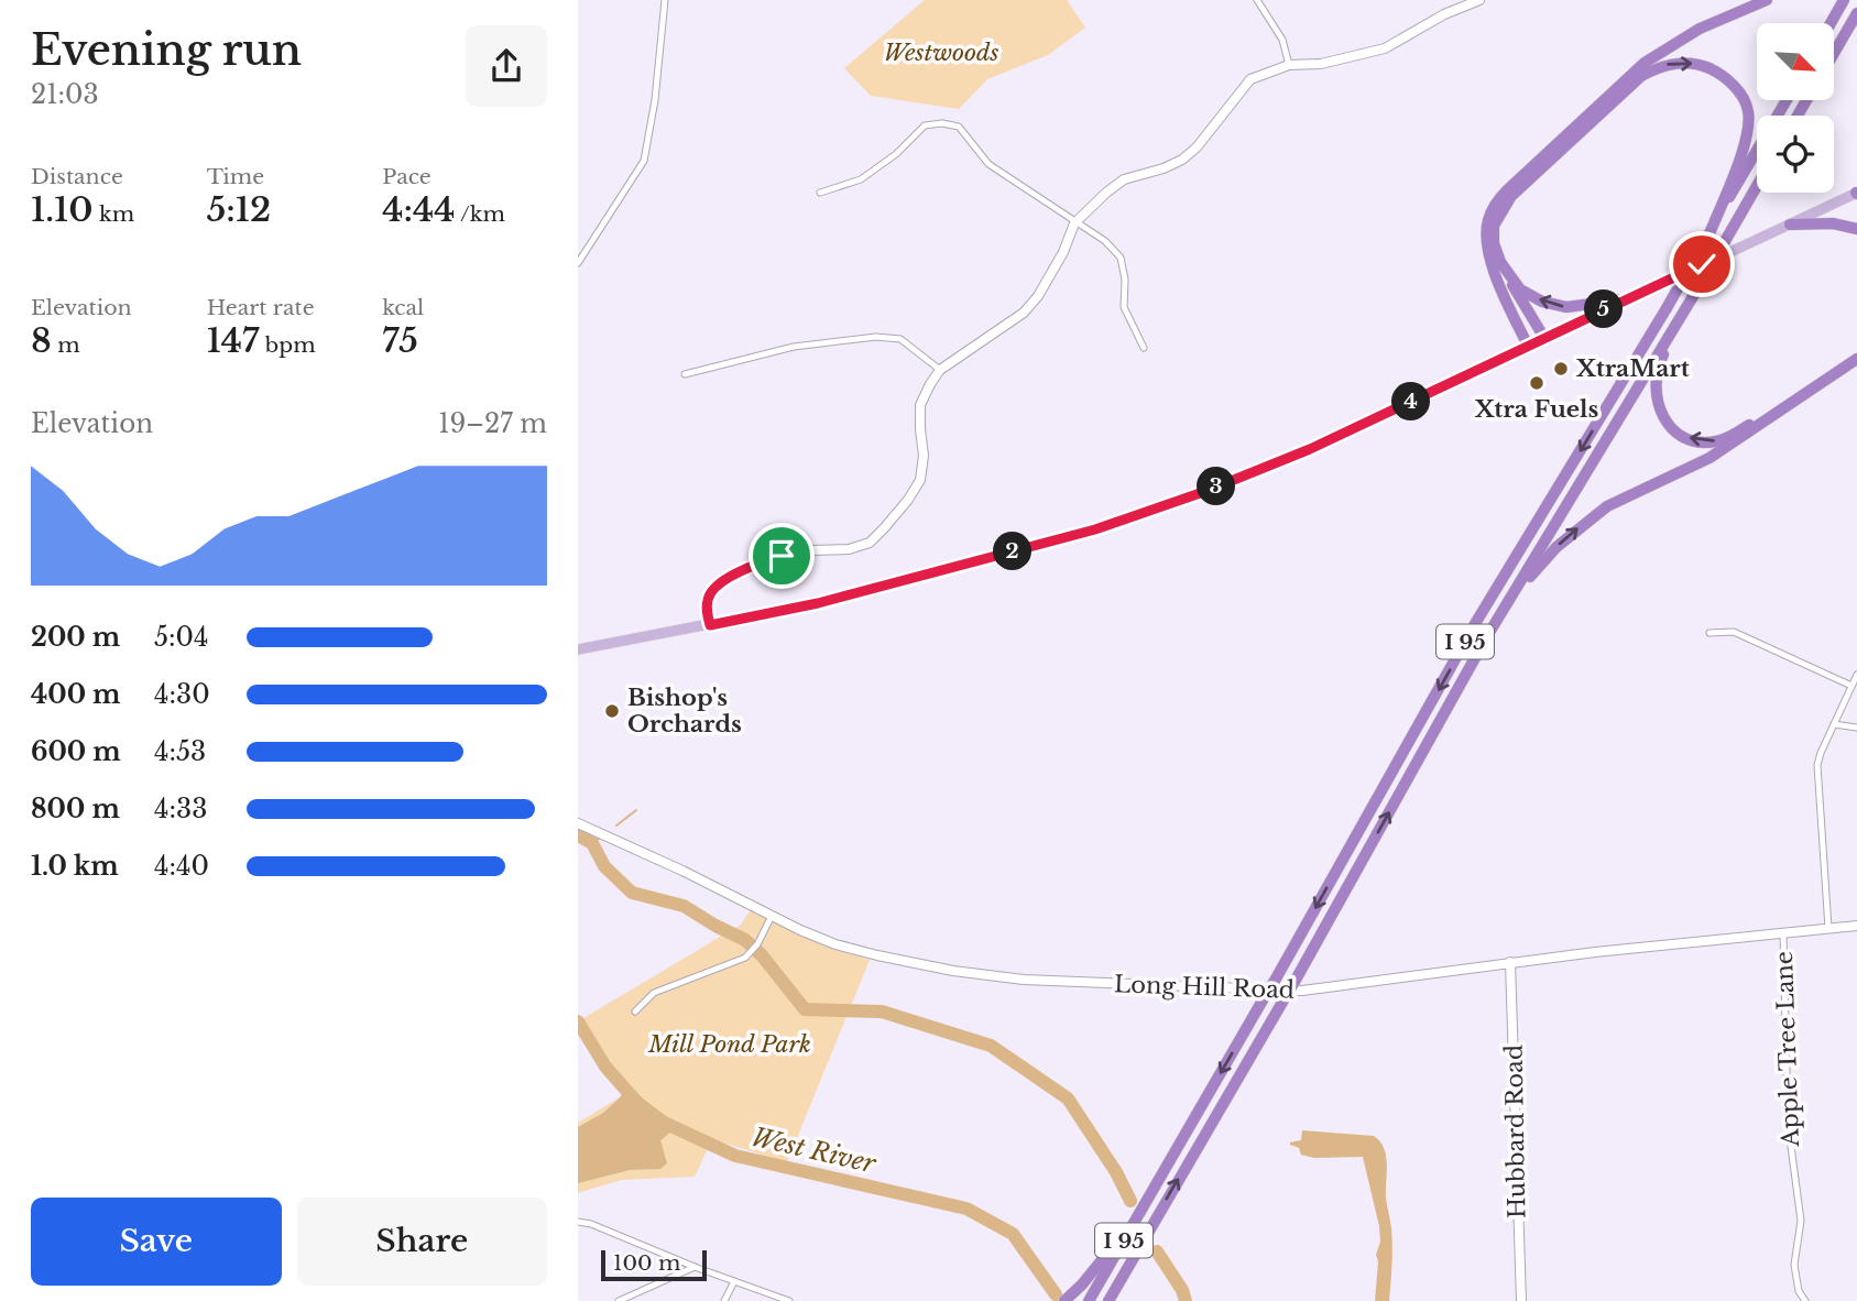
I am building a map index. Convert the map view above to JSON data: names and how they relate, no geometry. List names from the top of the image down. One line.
{"streets":{"highway":["I 95"],"street":["Long Hill Road","Apple Tree Lane","Hubbard Road"]},"crossings":[["Long Hill Road","Apple Tree Lane"],["Long Hill Road","Hubbard Road"]],"water":["West River"],"parks":["Westwoods","Mill Pond Park"],"places":["XtraMart","Xtra Fuels","Bishop's Orchards"],"scale_bar":"100 m","north":"bottom right","page":{"heading":["Evening run","21:03"],"stats":[["Distance","1.10 km"],["Time","5:12"],["Pace","4:44 /km"],["Elevation","8 m"],["Heart rate","147 bpm"],["kcal","75"]],"pins":["5","4","3","2"],"chart":["Elevation","19–27 m"],"list":[{"name":"200 m","note":"5:04"},{"name":"400 m","note":"4:30"},{"name":"600 m","note":"4:53"},{"name":"800 m","note":"4:33"},{"name":"1.0 km","note":"4:40"}],"buttons":["Save","Share"],"scale":"100 m"}}
